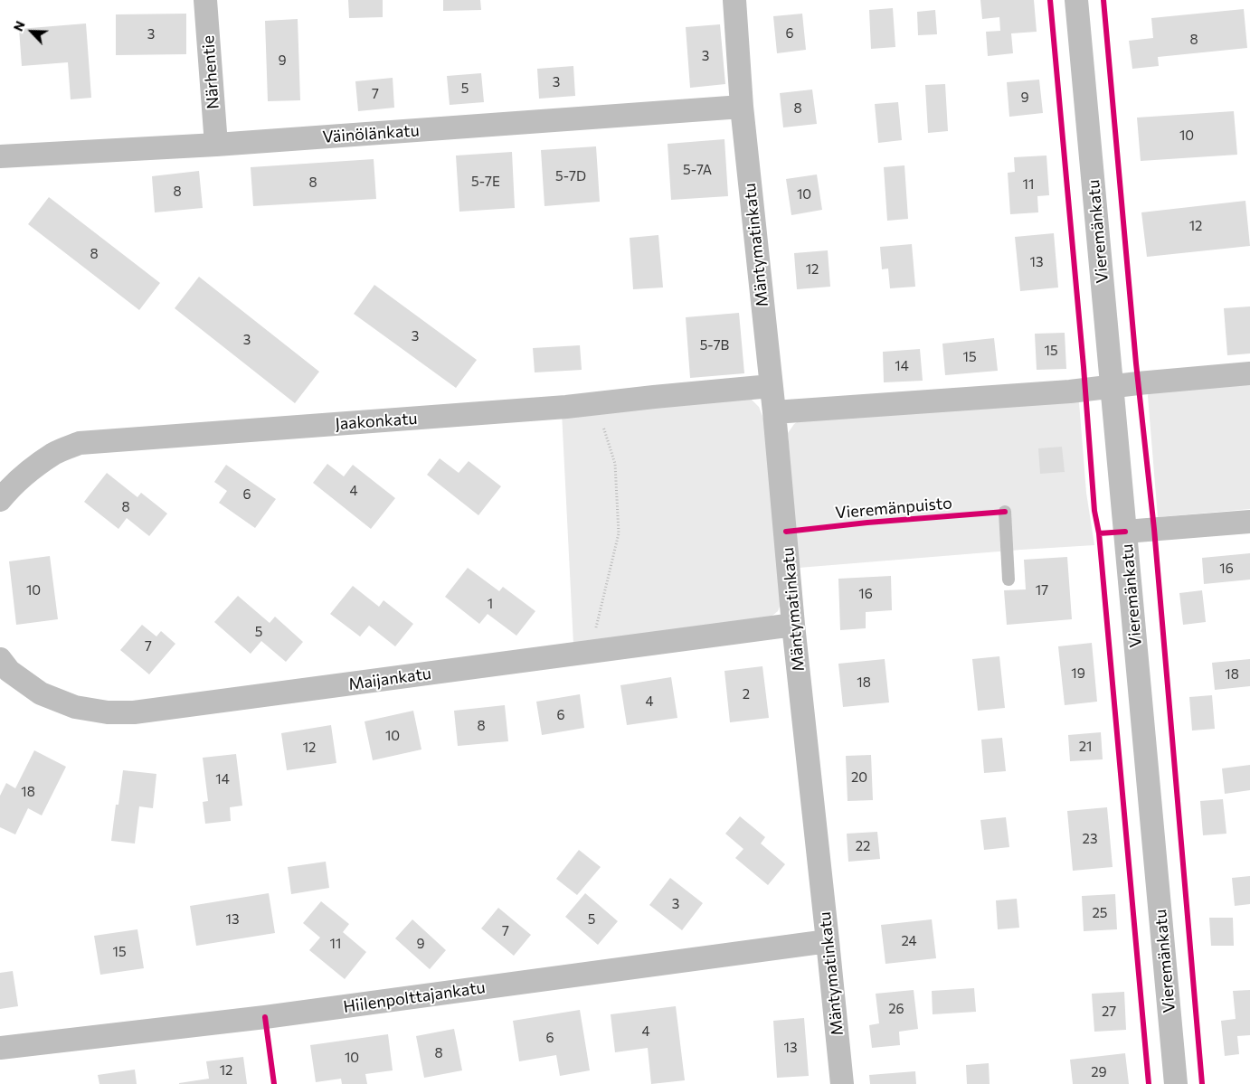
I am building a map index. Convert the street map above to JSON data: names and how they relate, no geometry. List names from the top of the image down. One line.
{"streets":{"street":["Närhentie","Väinölänkatu","Vieremänkatu","Mäntymatinkatu","Jaakonkatu","Maijankatu","Hiilenpolttajankatu"],"cycle path":["Vieremänpuisto"]},"crossings":[["Närhentie","Väinölänkatu"],["Väinölänkatu","Mäntymatinkatu"],["Mäntymatinkatu","Jaakonkatu"],["Mäntymatinkatu","Maijankatu"],["Mäntymatinkatu","Hiilenpolttajankatu"]],"house_numbers":["6","3","8","3","9","3","5","7","9","8","10","5-7A","5-7D","5-7E","8","11","8","10","12","8","13","12","3","3","5-7B","15","15","14","4","6","8","16","10","17","16","1","5","7","19","18","18","2","4","6","8","10","21","12","20","14","18","23","22","3","25","13","5","7","24","11","9","15","26","27","4","6","13","8","10","12","29"],"north":"top left"}
